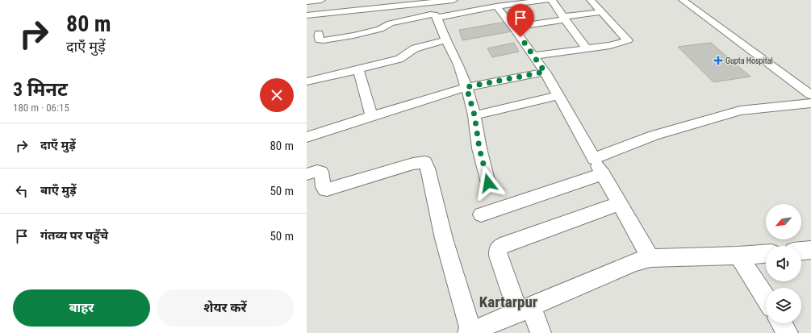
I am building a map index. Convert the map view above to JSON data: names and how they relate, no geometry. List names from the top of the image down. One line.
{"districts":["Kartarpur"],"places":{"health":["Gupta Hospital"]},"north":"bottom left","page":{"turn":["80 m","दाएँ मुड़ें"],"heading":["3 मिनट","180 m · 06:15"],"list":[{"name":"दाएँ मुड़ें","value":"80 m"},{"name":"बाएँ मुड़ें","value":"50 m"},{"name":"गंतव्य पर पहुँचे","value":"50 m"}],"buttons":["बाहर","शेयर करें"]}}
